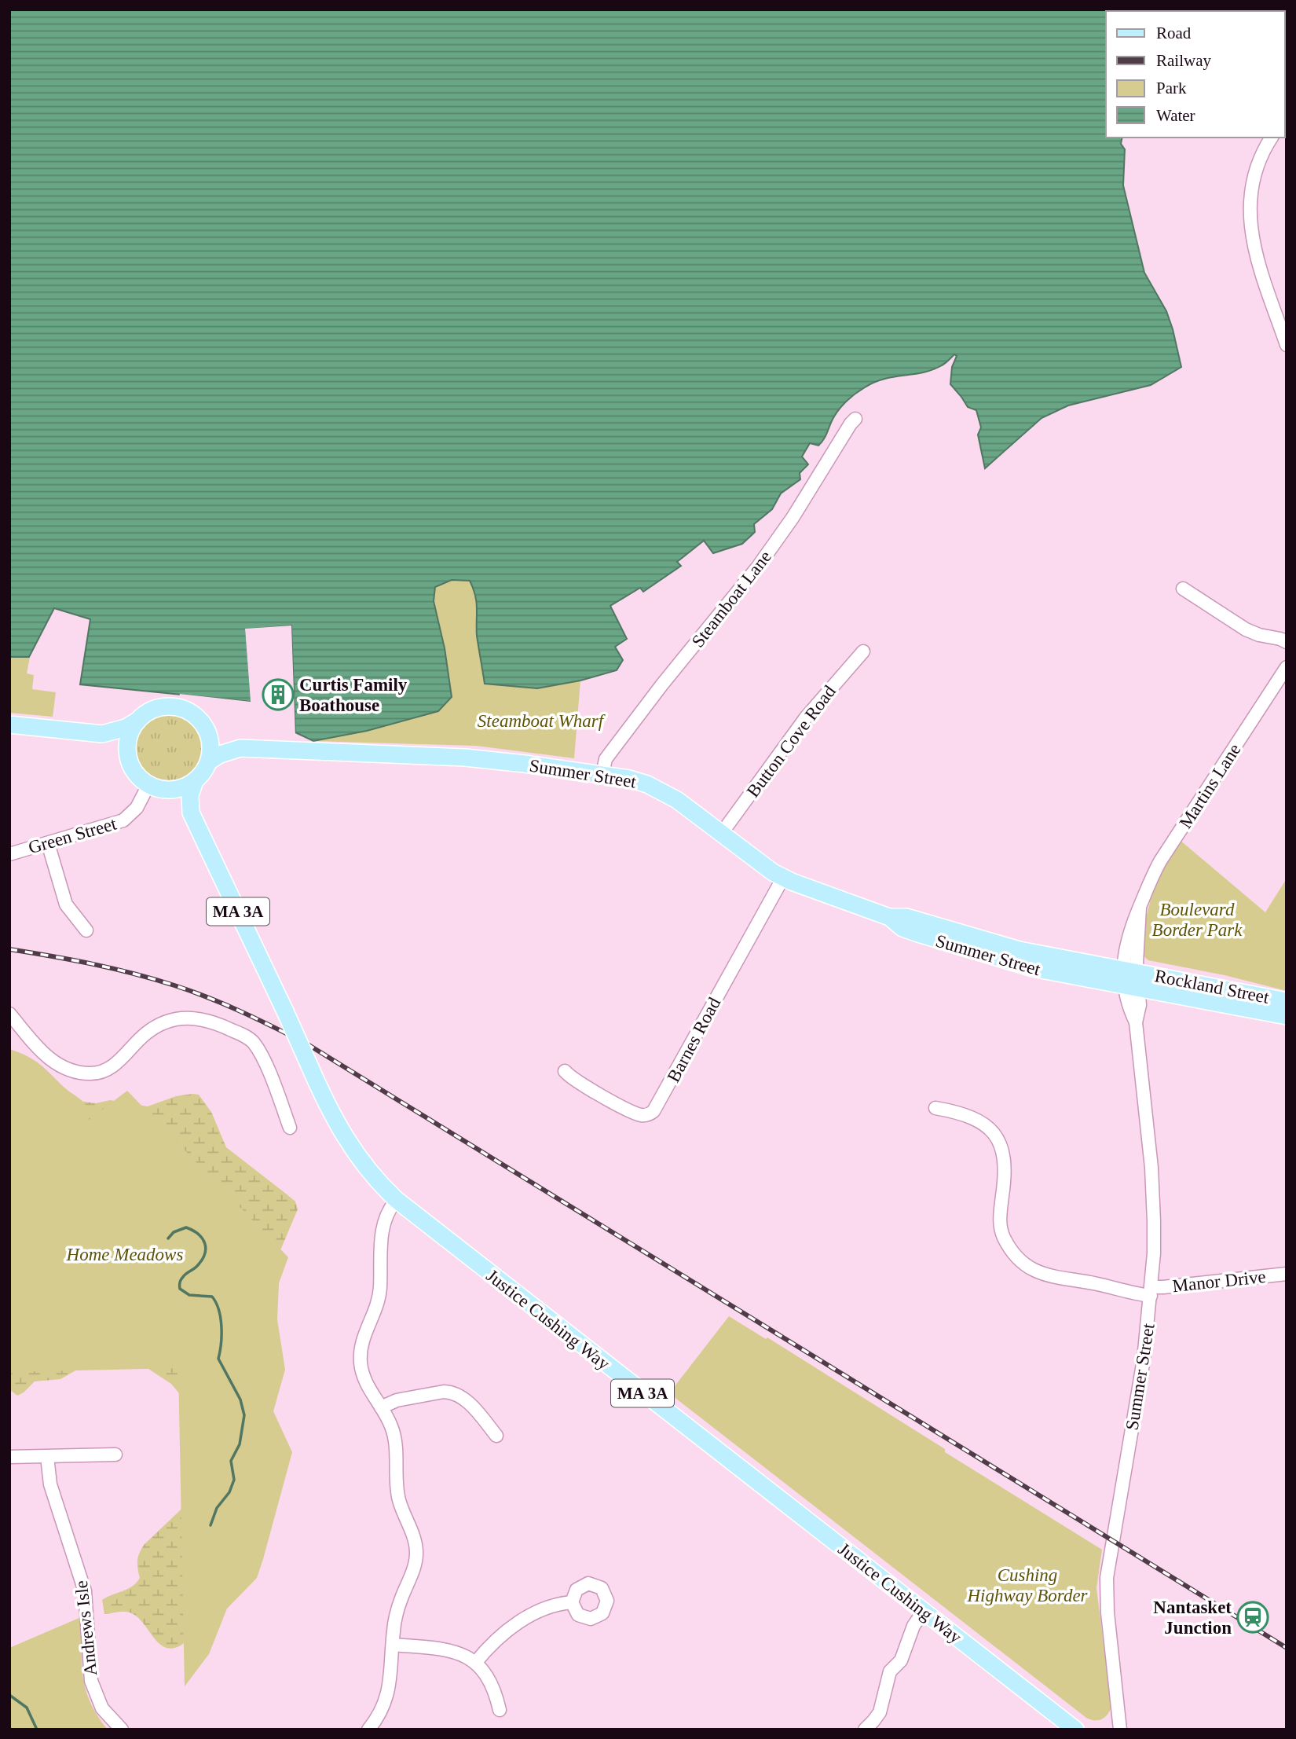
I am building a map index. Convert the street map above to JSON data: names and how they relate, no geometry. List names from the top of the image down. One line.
{"streets":{"main road":["Summer Street","MA 3A","Rockland Street","Justice Cushing Way"],"street":["Steamboat Lane","Button Cove Road","Martins Lane","Green Street","Barnes Road","Manor Drive","Andrews Isle"]},"crossings":[["Steamboat Lane","Summer Street"],["Button Cove Road","Summer Street"],["Summer Street","Martins Lane"],["Summer Street","Green Street"],["Summer Street","MA 3A"],["Summer Street","Rockland Street"],["Summer Street","Barnes Road"],["Summer Street","Manor Drive"],["Summer Street","Justice Cushing Way"],["Martins Lane","Rockland Street"],["Green Street","MA 3A"],["Green Street","Justice Cushing Way"],["MA 3A","Justice Cushing Way"]],"parks":["Steamboat Wharf","Boulevard Border Park","Home Meadows","Cushing Highway Border"],"places":{"building":["Curtis Family Boathouse"],"station":["Nantasket Junction"]},"legend":["Road","Railway","Park","Water"]}
